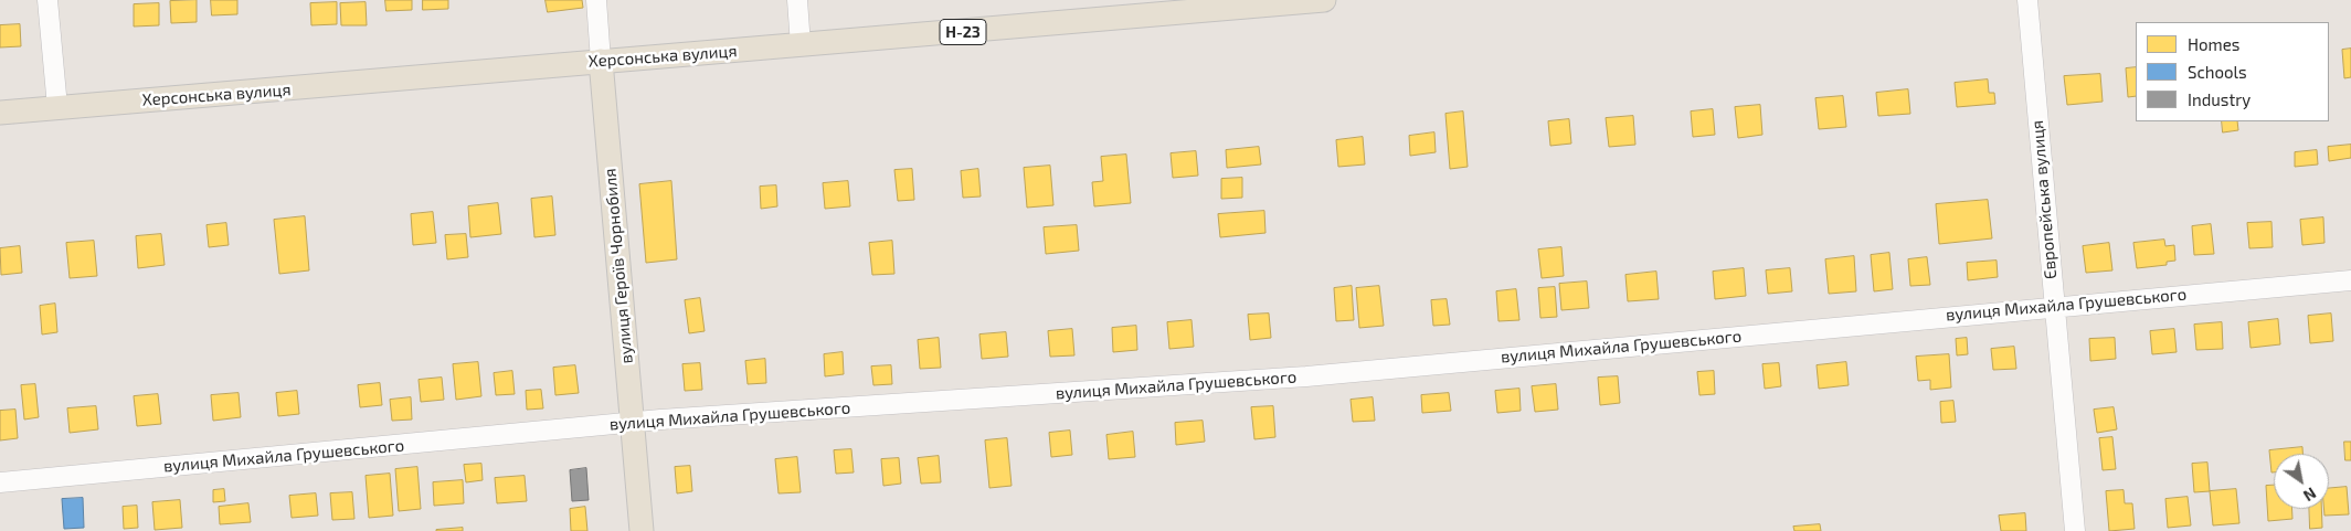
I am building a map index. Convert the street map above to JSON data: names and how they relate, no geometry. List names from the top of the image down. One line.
{"streets":{"main road":["Н-23","Херсонська вулиця","вулиця Героїв Чорнобиля"],"street":["Європейська вулиця","вулиця Михайла Грушевського"]},"crossings":[["Херсонська вулиця","вулиця Героїв Чорнобиля"],["Європейська вулиця","вулиця Михайла Грушевського"],["вулиця Героїв Чорнобиля","вулиця Михайла Грушевського"]],"legend":["Homes","Schools","Industry"],"north":"bottom right"}
